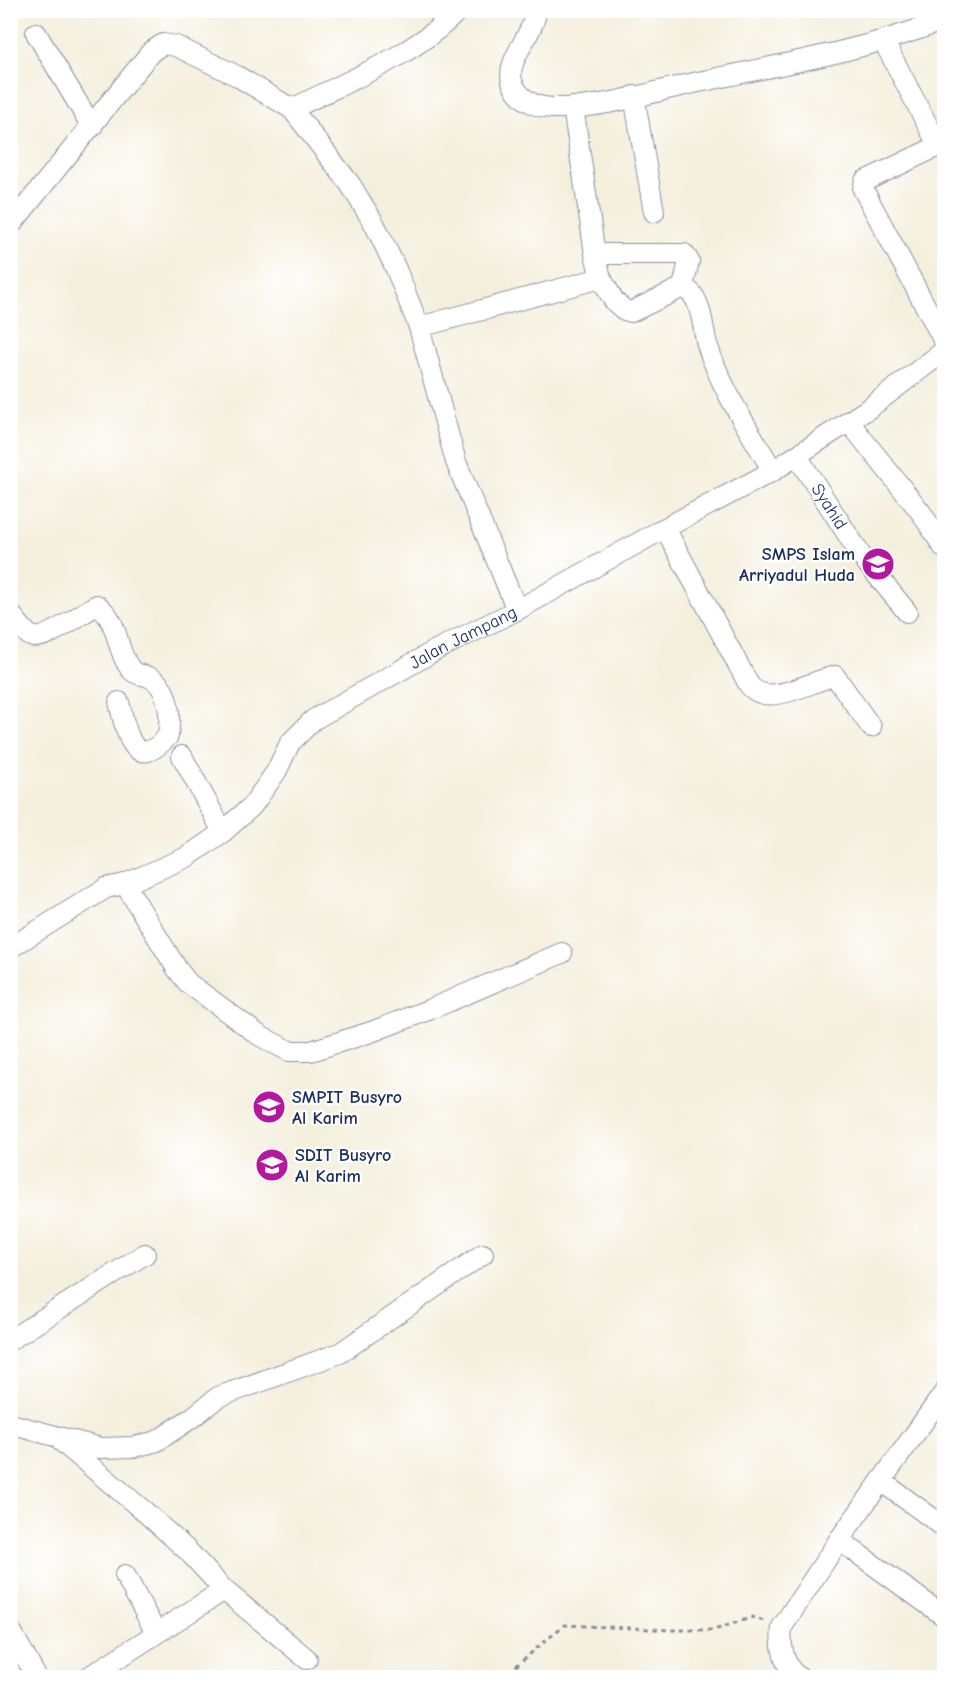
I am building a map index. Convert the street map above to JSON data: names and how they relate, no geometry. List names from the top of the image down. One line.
{"streets":{"street":["Syahid","Jalan Jampang"]},"crossings":[["Syahid","Jalan Jampang"]],"places":{"school or university":["SMPS Islam Arriyadul Huda","SMPIT Busyro Al Karim","SDIT Busyro Al Karim"]}}
